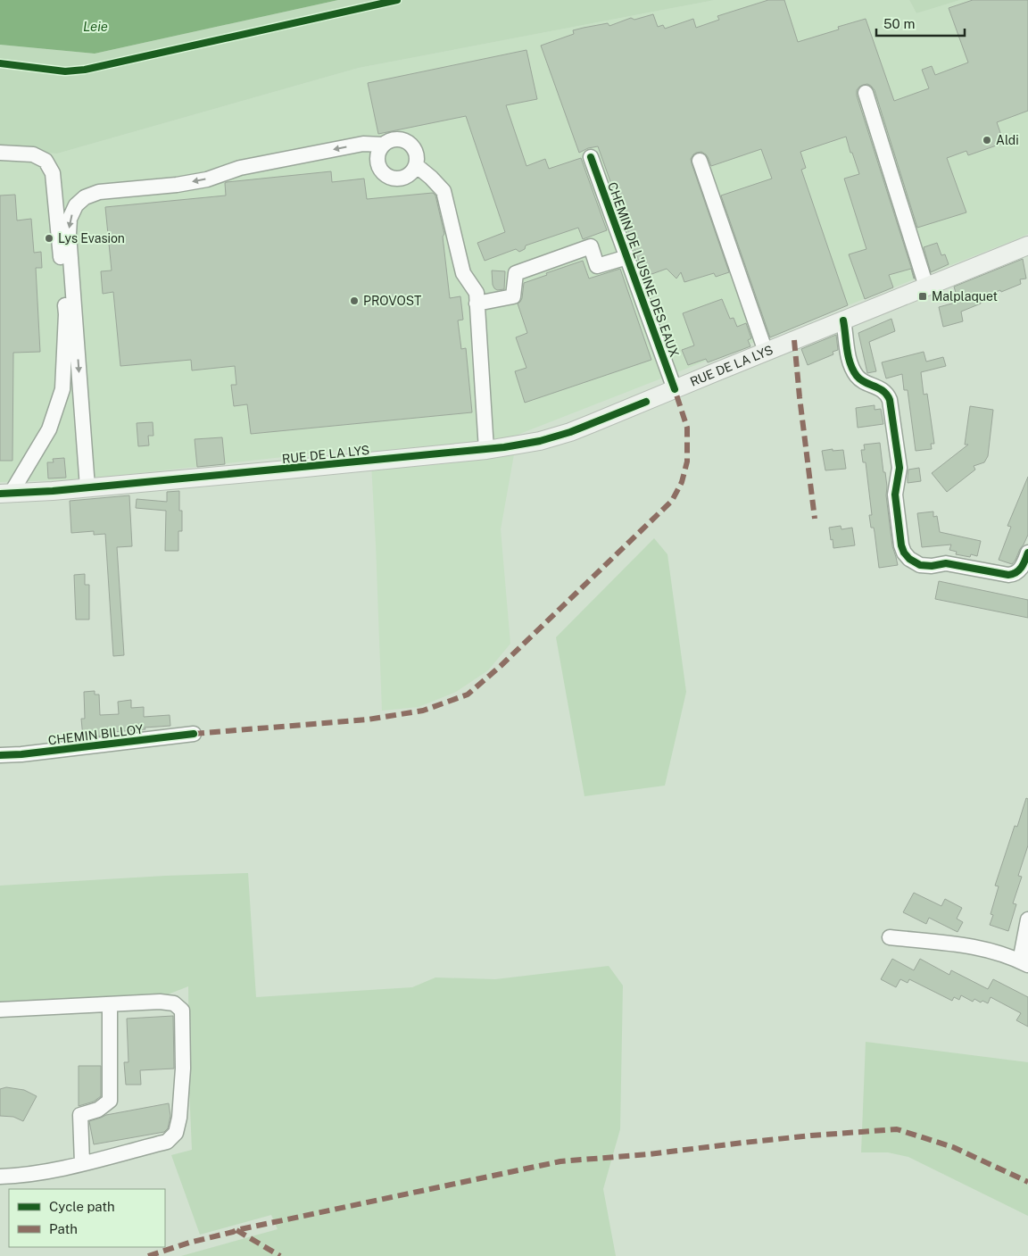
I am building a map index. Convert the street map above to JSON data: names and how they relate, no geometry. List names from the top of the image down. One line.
{"streets":{"main road":["RUE DE LA LYS"],"street":["CHEMIN DE L'USINE DES EAUX","CHEMIN BILLOY"]},"crossings":[["CHEMIN DE L'USINE DES EAUX","RUE DE LA LYS"]],"water":["Leie"],"places":{"other":["Aldi","Lys Evasion","PROVOST"],"transit":["Malplaquet"]},"legend":["Cycle path","Path"],"scale_bar":"50 m"}
